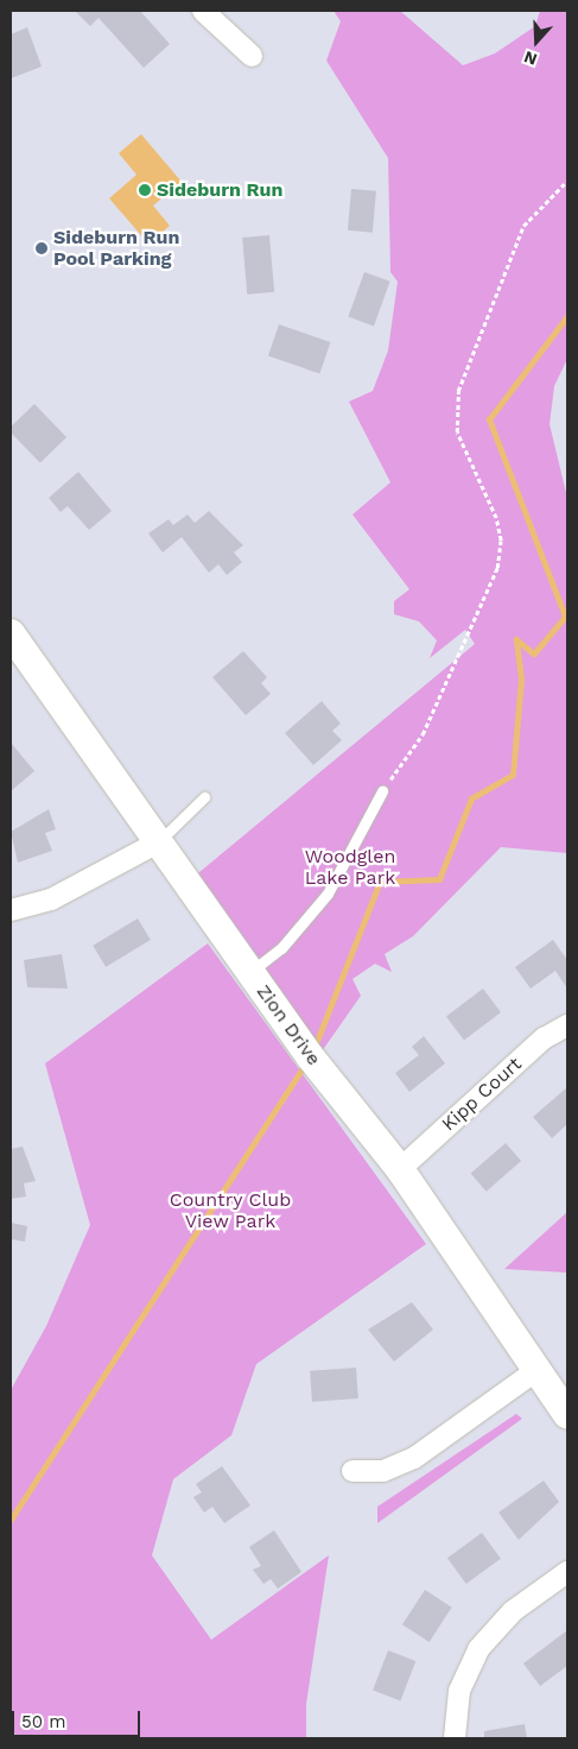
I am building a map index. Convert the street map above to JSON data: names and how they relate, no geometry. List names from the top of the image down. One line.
{"streets":{"main road":["Zion Drive"],"street":["Kipp Court"]},"crossings":[["Zion Drive","Kipp Court"]],"parks":["Woodglen Lake Park","Country Club View Park"],"places":["Sideburn Run","Sideburn Run Pool Parking"],"scale_bar":"50 m","north":"bottom"}
